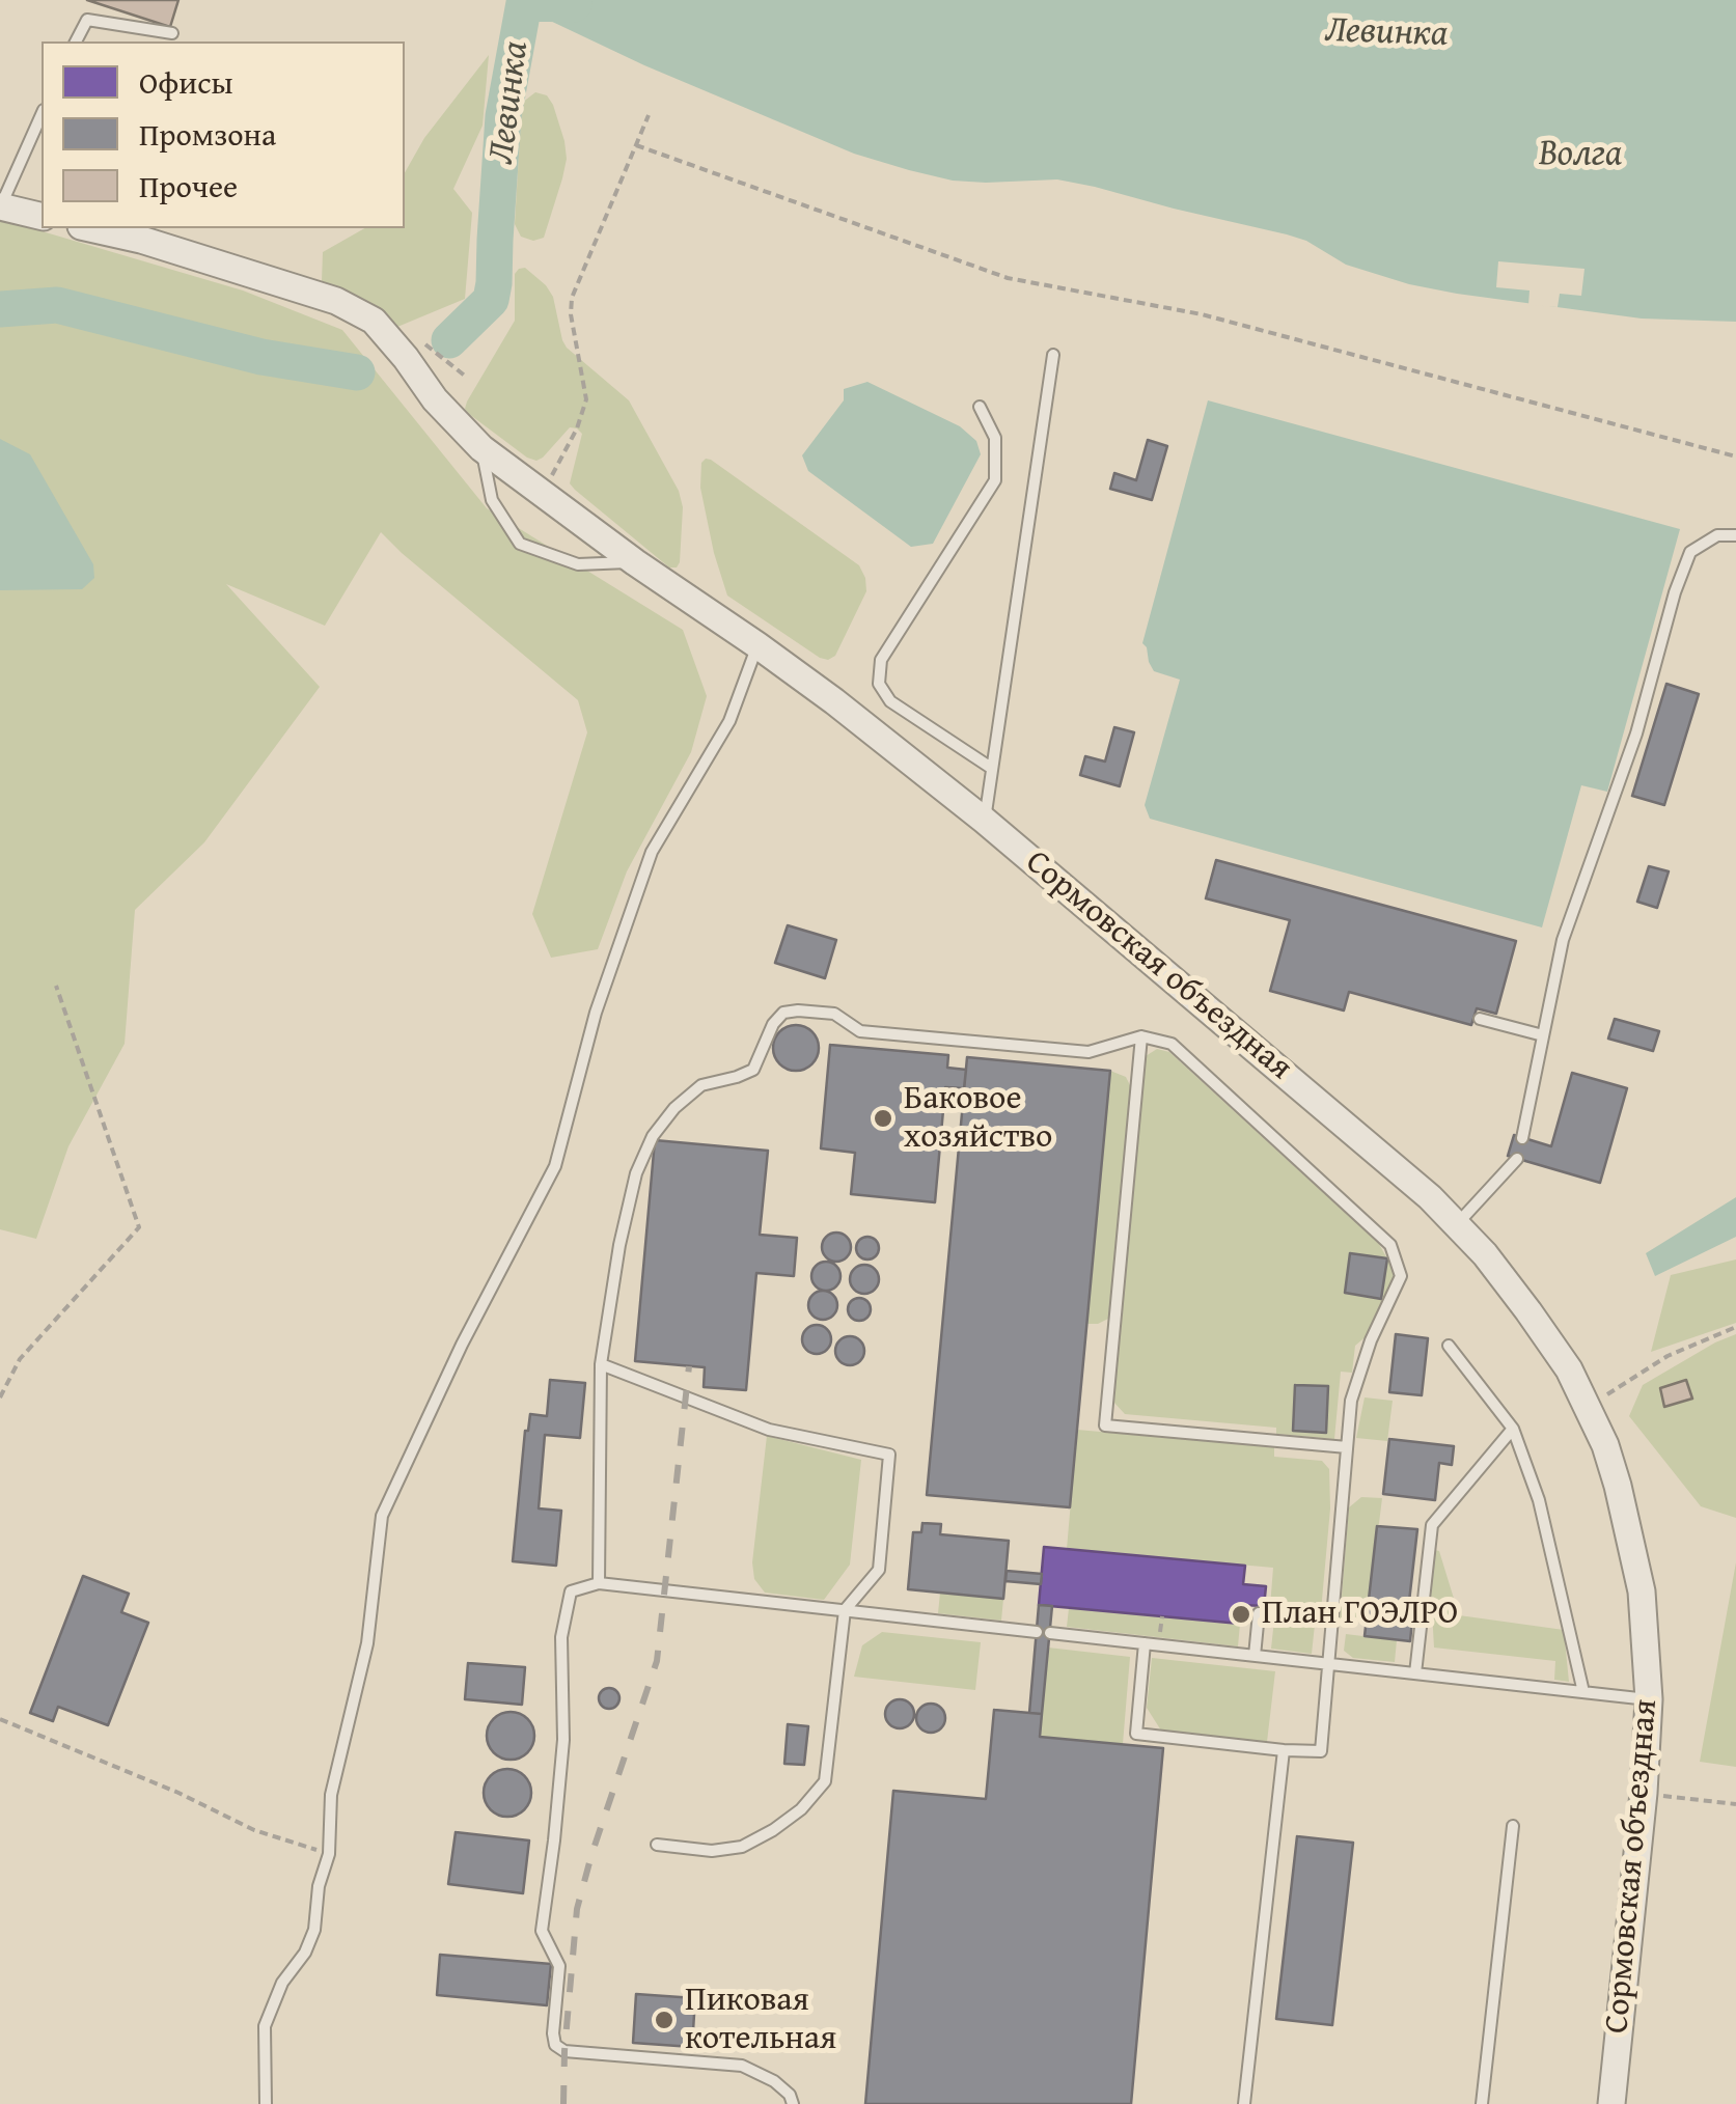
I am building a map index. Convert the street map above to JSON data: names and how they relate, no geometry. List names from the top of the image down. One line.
{"streets":{"street":["Сормовская объездная"]},"water":["Левинка","Волга"],"places":["Баковое хозяйство","План ГОЭЛРО","Пиковая котельная"],"legend":["Офисы","Промзона","Прочее"]}
